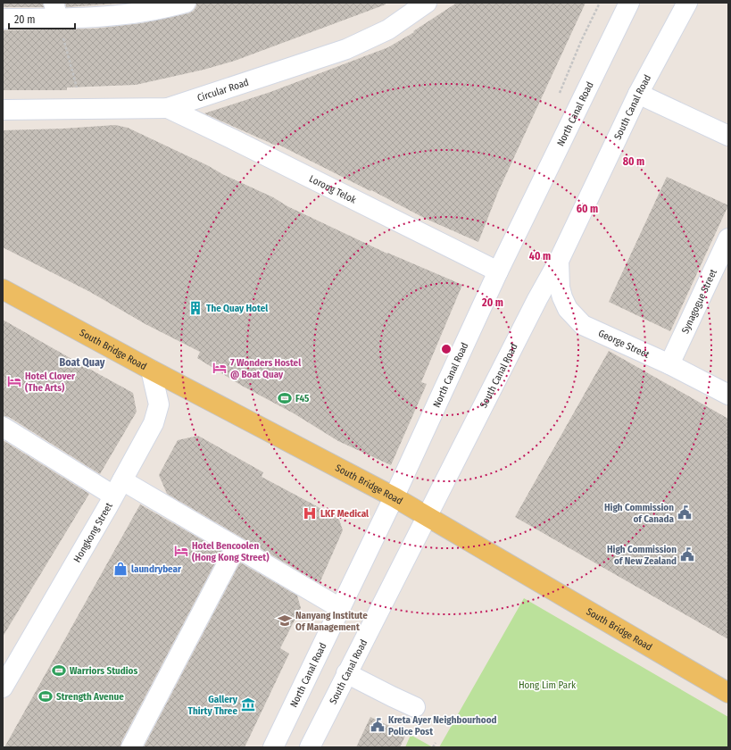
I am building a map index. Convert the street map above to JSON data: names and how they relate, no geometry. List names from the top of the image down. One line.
{"streets":{"main road":["South Bridge Road"],"street":["Circular Road","South Canal Road","North Canal Road","Lorong Telok","Synagogue Street","George Street","Hongkong Street"]},"crossings":[["Circular Road","Lorong Telok"],["South Canal Road","George Street"],["South Canal Road","South Bridge Road"],["North Canal Road","Lorong Telok"],["North Canal Road","South Bridge Road"],["Synagogue Street","George Street"],["South Bridge Road","Hongkong Street"]],"districts":["Boat Quay"],"parks":["Hong Lim Park"],"places":{"building":["The Quay Hotel"],"hotel":["7 Wonders Hostel @ Boat Quay","Hotel Clover (The Arts)","Hotel Bencoolen (Hong Kong Street)"],"sports":["F45","Warriors Studios","Strength Avenue"],"public building":["High Commission of Canada","High Commission of New Zealand","Kreta Ayer Neighbourhood Police Post"],"hospital":["LKF Medical"],"shop":["laundrybear"],"school or university":["Nanyang Institute Of Management"],"museum":["Gallery Thirty Three"]},"scale_bar":"20 m","rings":["80 m","60 m","40 m","20 m"]}
